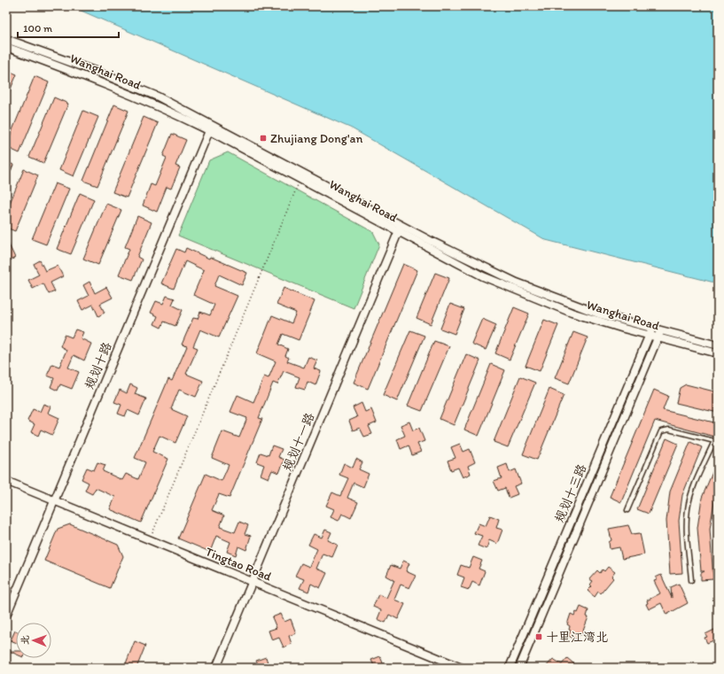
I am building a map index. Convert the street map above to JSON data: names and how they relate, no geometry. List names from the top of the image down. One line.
{"streets":{"street":["Wanghai Road","规划十路","规划十一路","规划十三路","Tingtao Road"]},"crossings":[["Wanghai Road","规划十路"],["Wanghai Road","规划十一路"],["Wanghai Road","规划十三路"],["规划十路","Tingtao Road"],["规划十一路","Tingtao Road"]],"places":{"transit":["Zhujiang Dong'an","十里江湾北"]},"scale_bar":"100 m","north":"left"}
